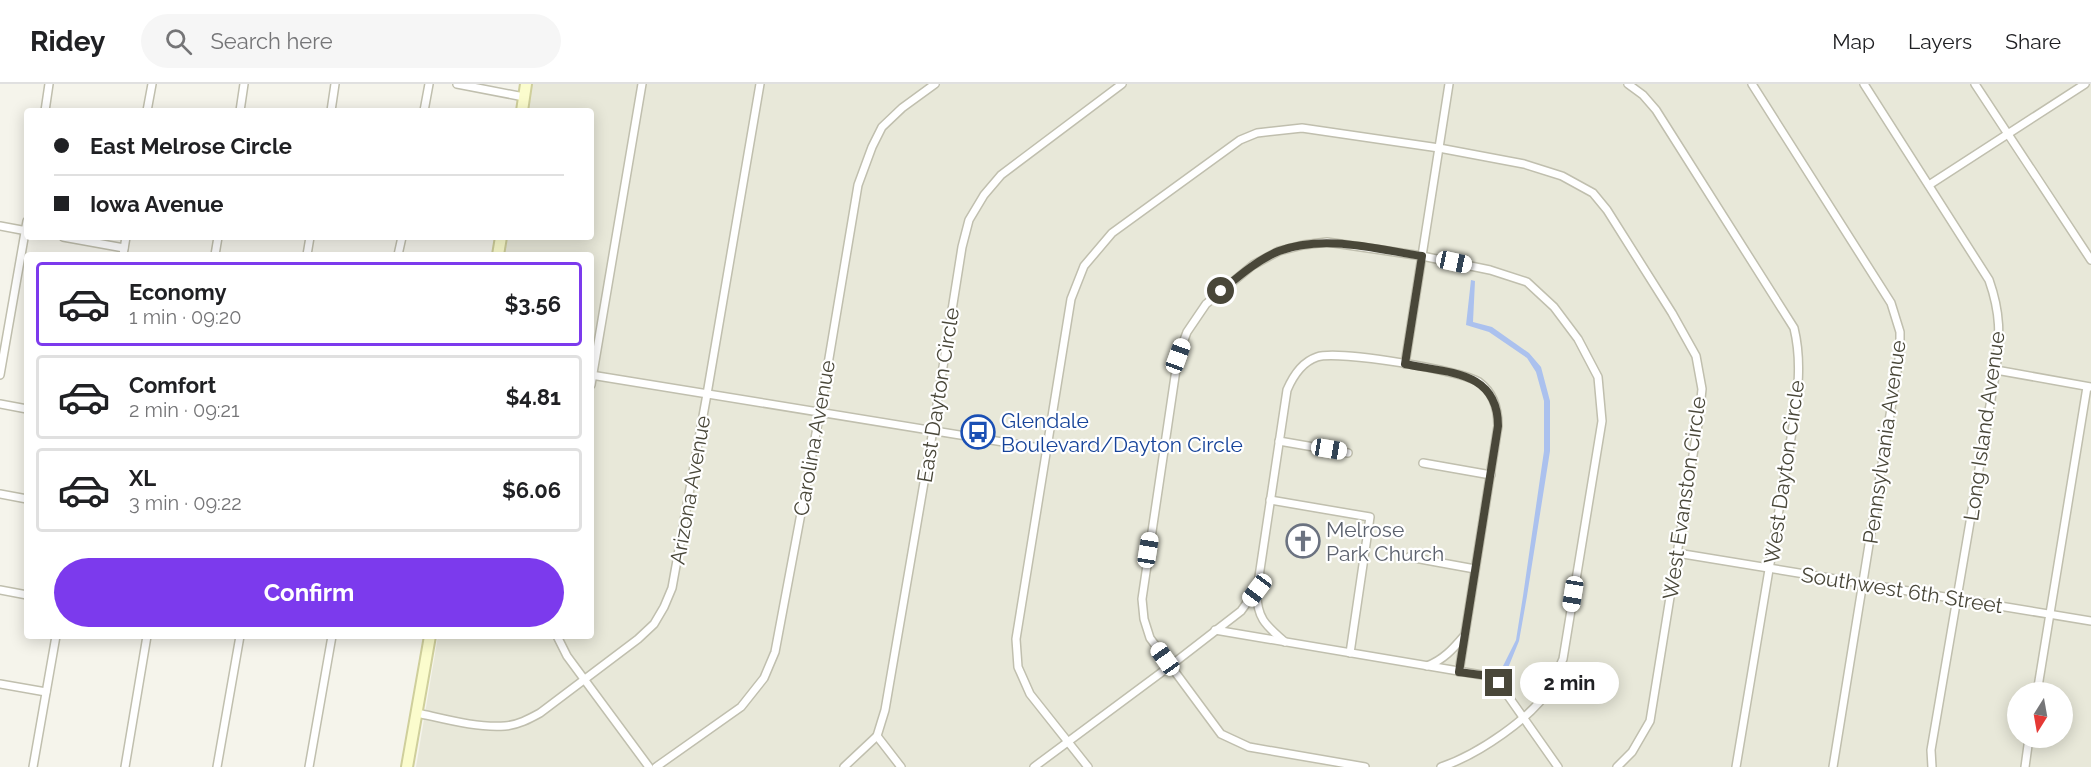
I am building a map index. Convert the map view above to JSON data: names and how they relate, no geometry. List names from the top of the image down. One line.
{"streets":{"street":["East Dayton Circle","Long Island Avenue","Carolina Avenue","Pennsylvania Avenue","West Dayton Circle","Arizona Avenue","West Evanston Circle","Southwest 6th Street"]},"crossings":[["Long Island Avenue","Southwest 6th Street"],["Pennsylvania Avenue","Southwest 6th Street"],["West Dayton Circle","Southwest 6th Street"],["West Evanston Circle","Southwest 6th Street"]],"places":{"bus stop":["Glendale Boulevard/Dayton Circle"],"church":["Melrose Park Church"]},"north":"bottom","page":{"header":"Ridey","search":"Search here","nav":["Map","Layers","Share"],"banner":["East Melrose Circle","Iowa Avenue"],"list":[{"name":"Economy","note":"1 min · 09:20","value":"$3.56"},{"name":"Comfort","note":"2 min · 09:21","value":"$4.81"},{"name":"XL","note":"3 min · 09:22","value":"$6.06"}],"buttons":"Confirm","bubble":"2 min"}}
